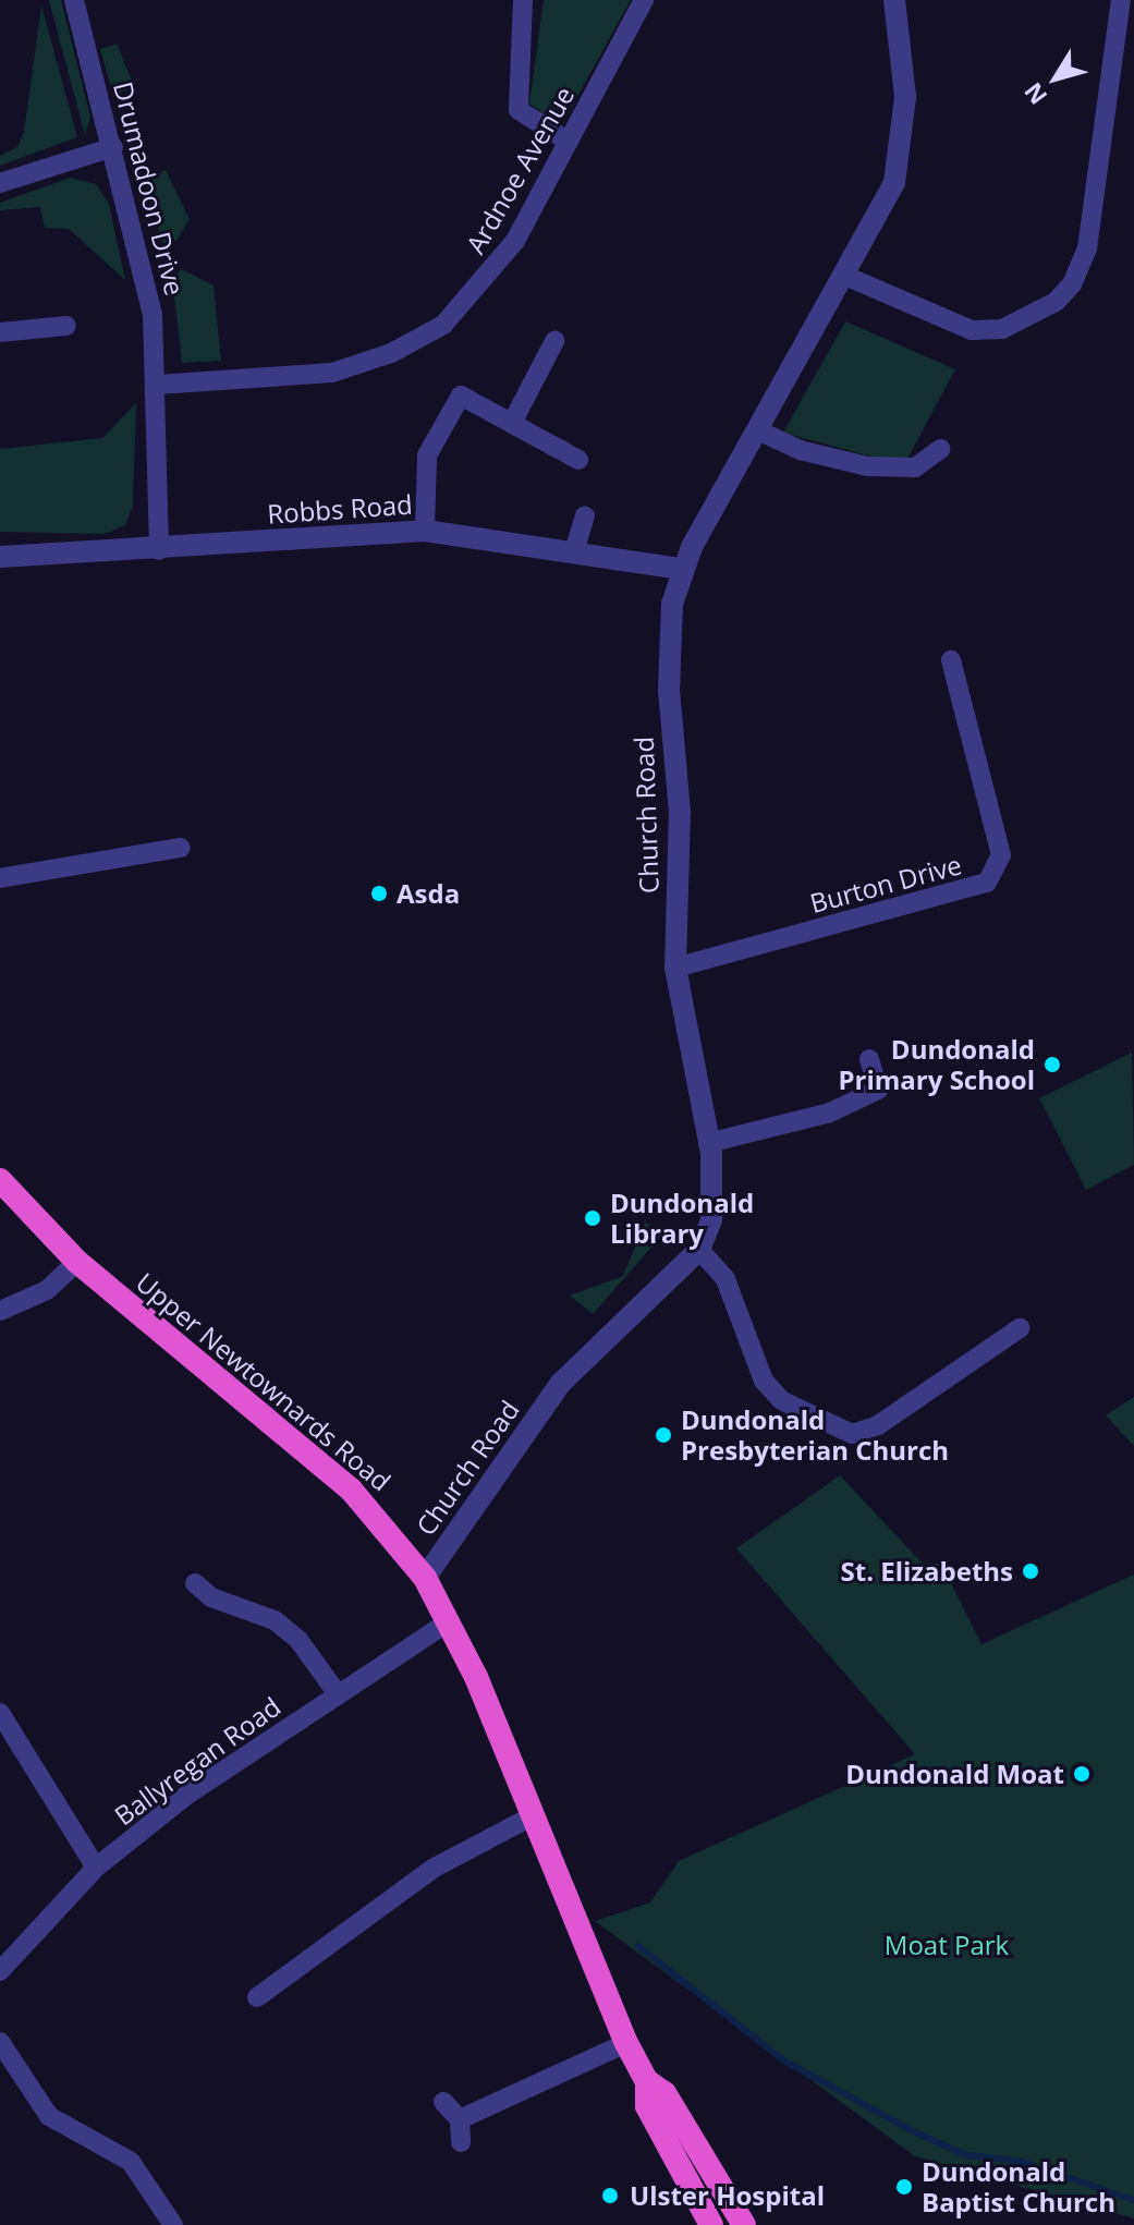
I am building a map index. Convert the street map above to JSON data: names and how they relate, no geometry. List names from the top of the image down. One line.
{"streets":{"highway":["Upper Newtownards Road"],"street":["Ardnoe Avenue","Drumadoon Drive","Robbs Road","Church Road","Burton Drive","Ballyregan Road"]},"crossings":[["Ardnoe Avenue","Drumadoon Drive"],["Drumadoon Drive","Robbs Road"],["Robbs Road","Church Road"],["Church Road","Burton Drive"],["Church Road","Upper Newtownards Road"],["Upper Newtownards Road","Ballyregan Road"]],"parks":["Moat Park"],"places":["Asda","Dundonald Primary School","Dundonald Library","Dundonald Presbyterian Church","St. Elizabeths","Dundonald Moat","Dundonald Baptist Church","Ulster Hospital"],"north":"bottom left"}
